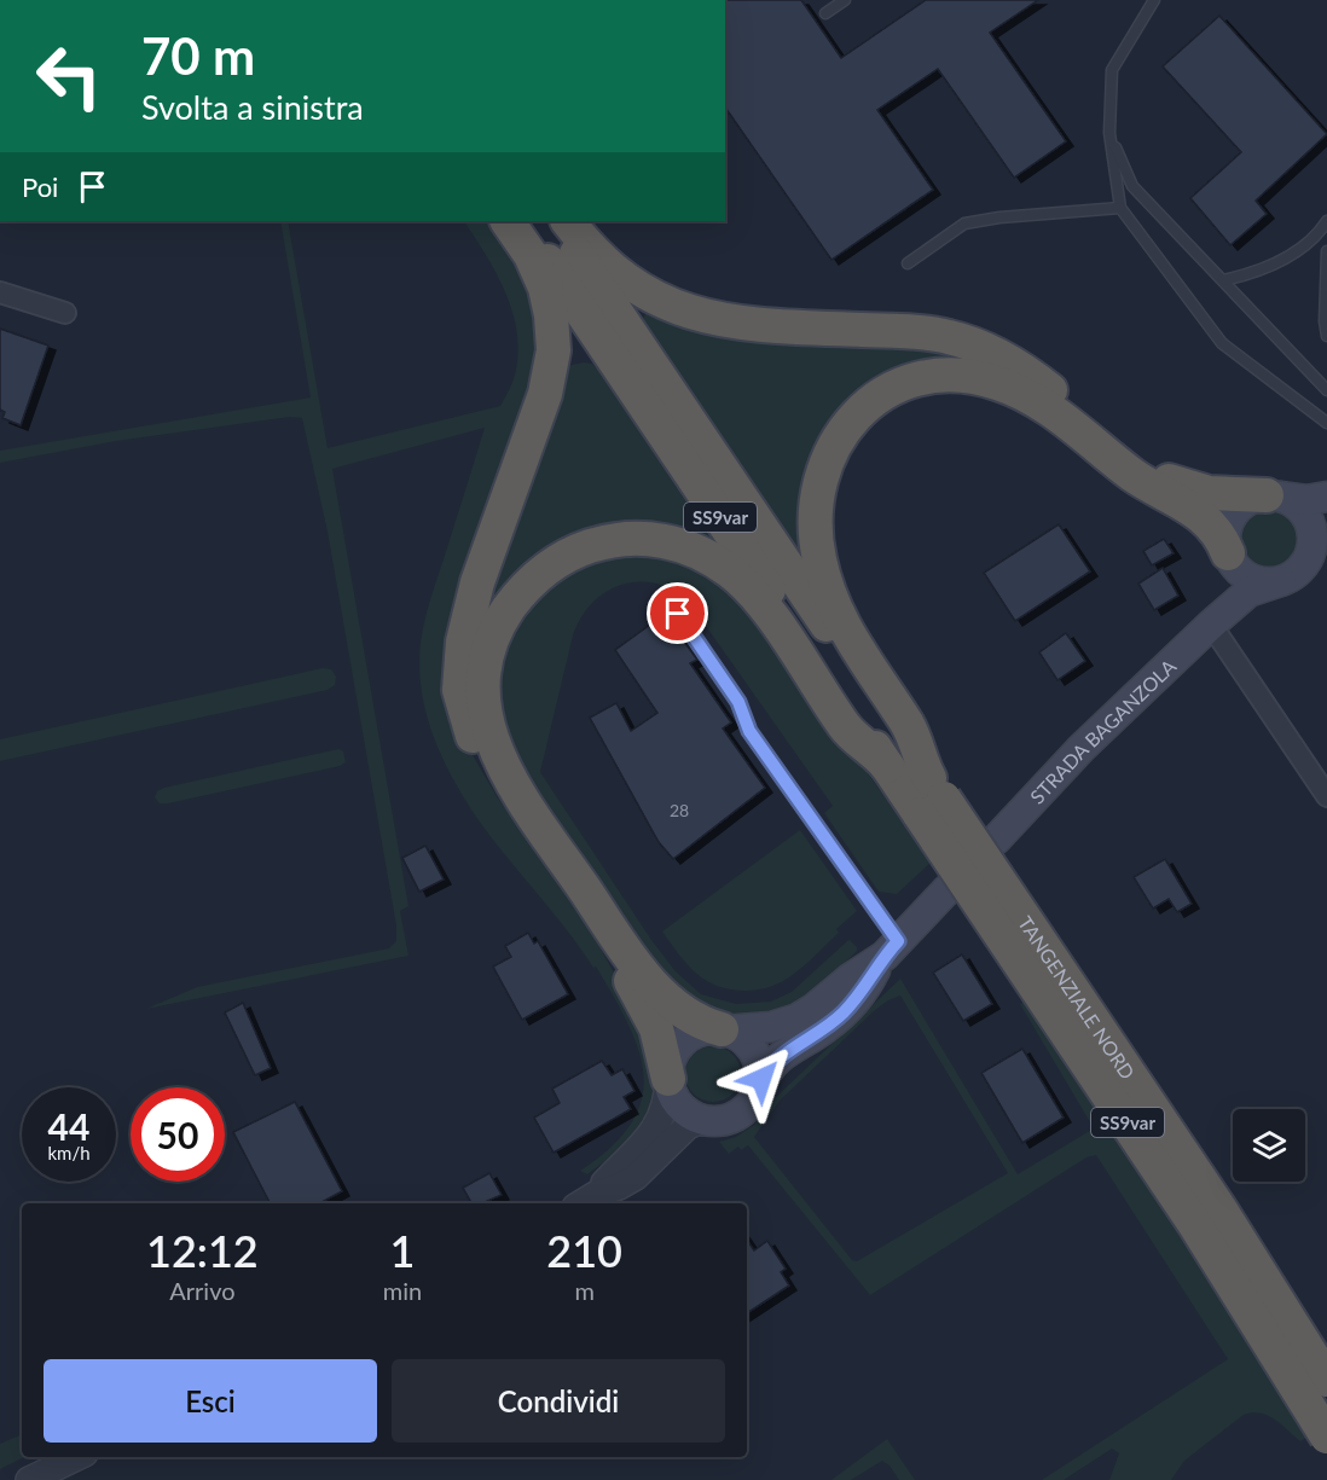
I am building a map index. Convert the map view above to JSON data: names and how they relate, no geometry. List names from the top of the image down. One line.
{"streets":{"highway":["SS9var","TANGENZIALE NORD"],"main road":["STRADA BAGANZOLA"]},"crossings":[["SS9var","TANGENZIALE NORD"]],"house_numbers":["28"],"page":{"turn":["70 m","Svolta a sinistra"],"then":"Poi","speed":"44 km/h","limit":"50","eta":["12:12","Arrivo","1","min","210","m"],"buttons":["Esci","Condividi"]}}
